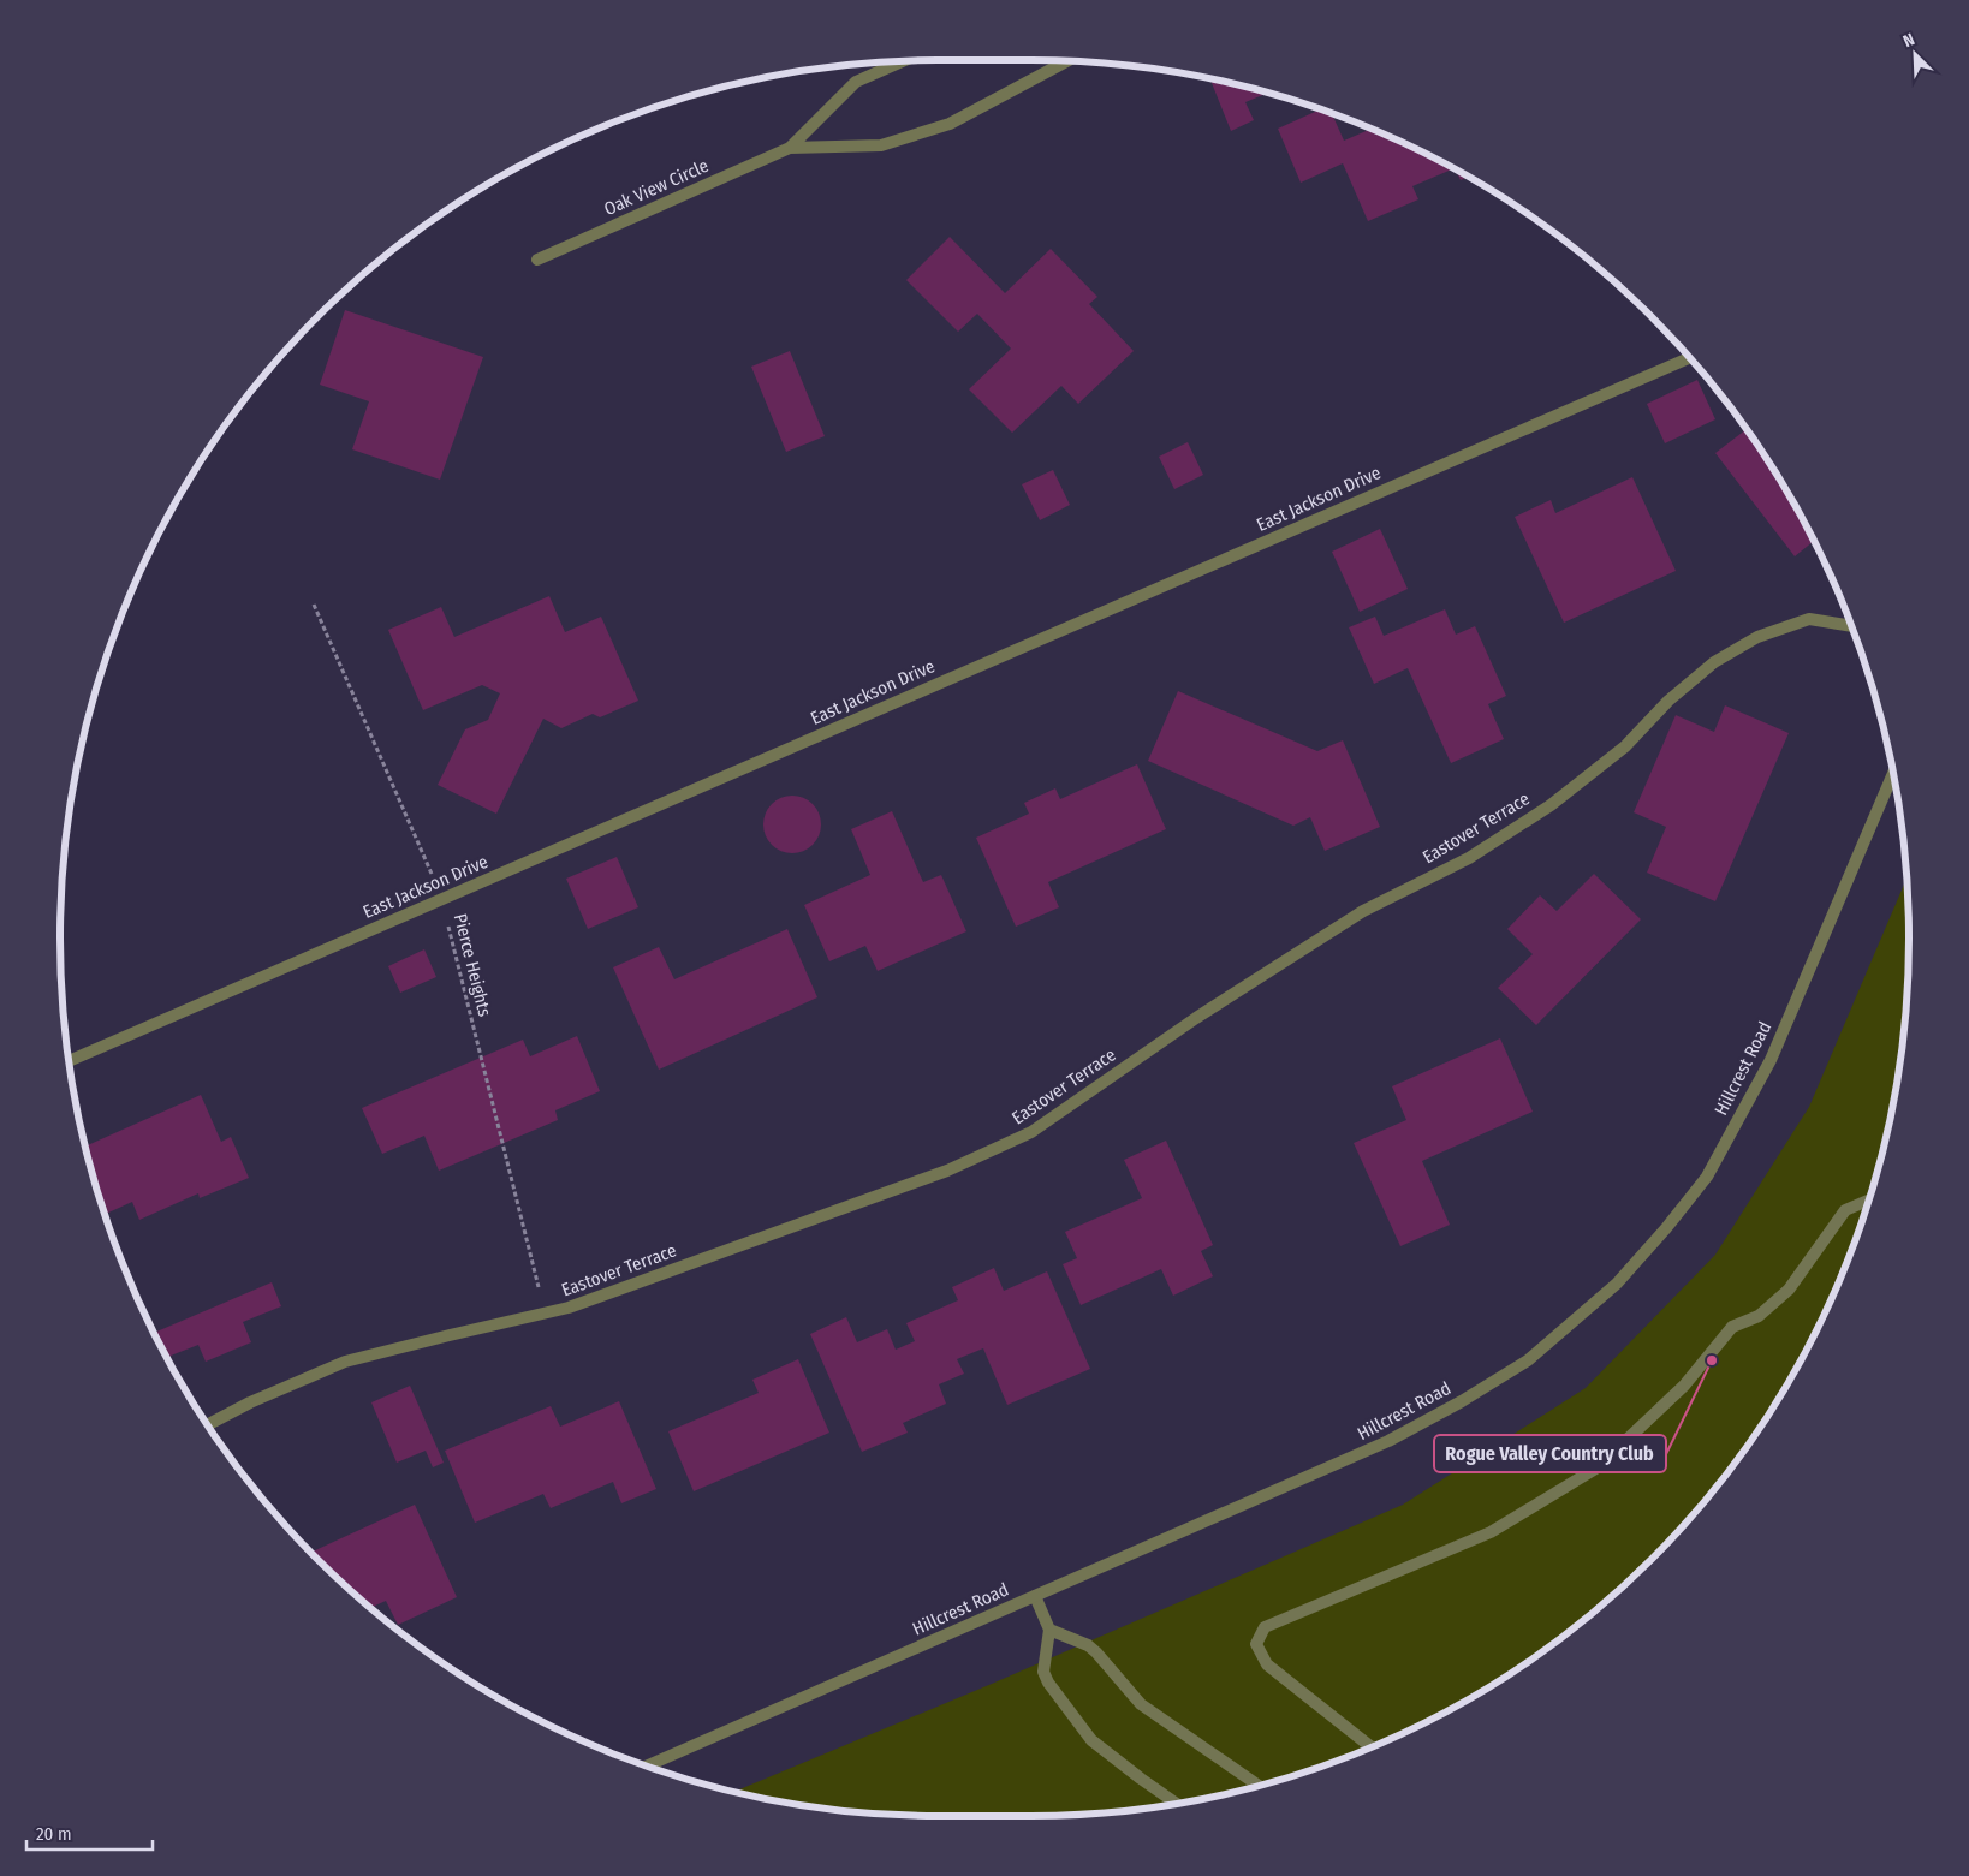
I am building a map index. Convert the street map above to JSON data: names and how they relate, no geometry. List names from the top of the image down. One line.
{"streets":{"street":["Oak View Circle","East Jackson Drive","Eastover Terrace","Hillcrest Road"],"path":["Pierce Heights"]},"crossings":[["East Jackson Drive","Pierce Heights"],["Eastover Terrace","Pierce Heights"]],"places":["Rogue Valley Country Club"],"scale_bar":"20 m","north":"top left"}
